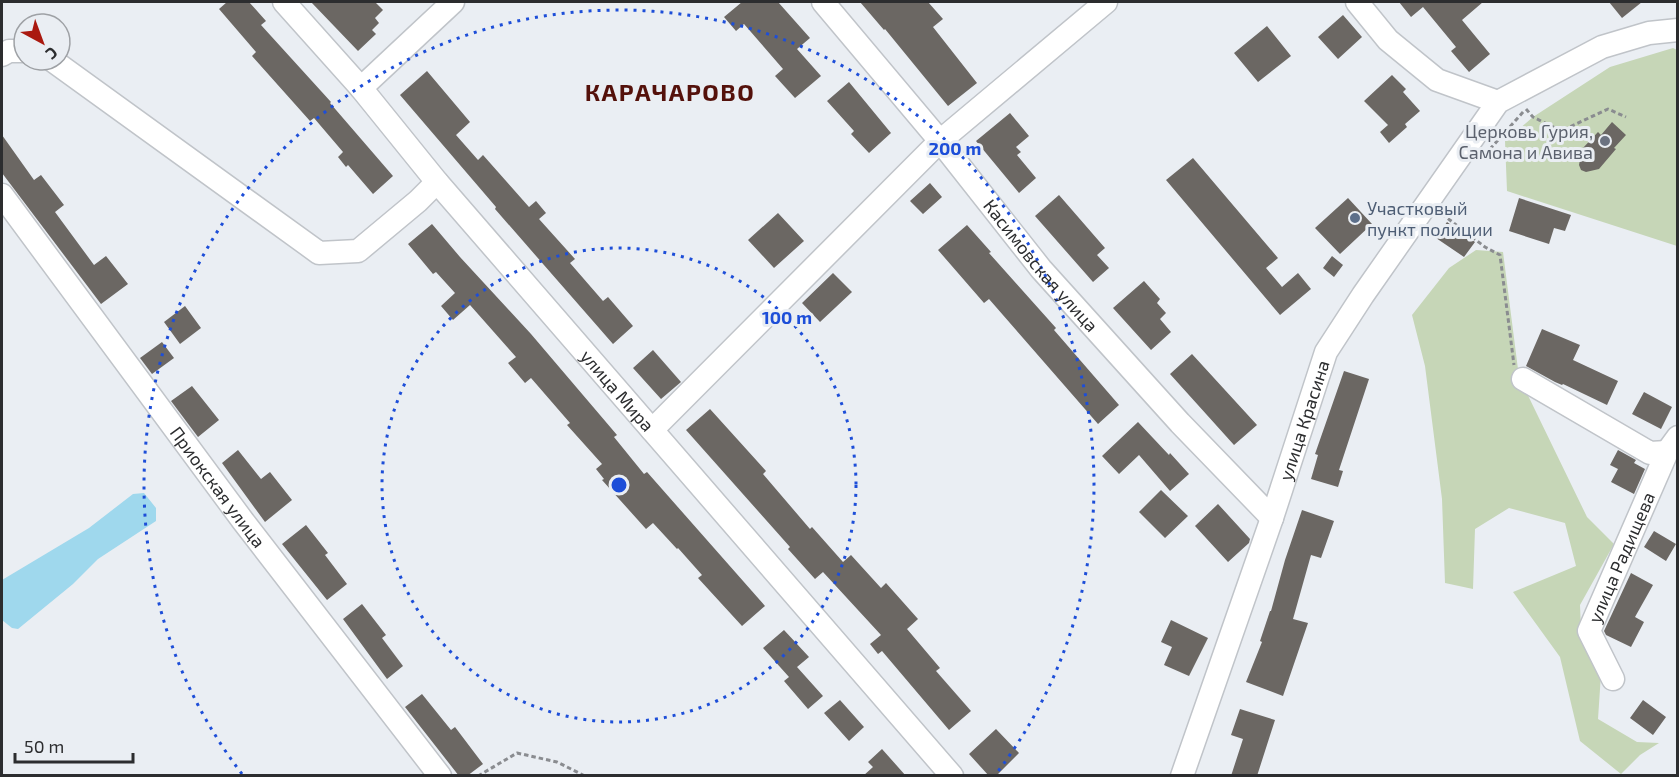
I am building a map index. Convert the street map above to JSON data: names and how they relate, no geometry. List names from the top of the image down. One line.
{"streets":{"street":["Касимовская улица","улица Мира","улица Красина","Приокская улица","улица Радищева"]},"crossings":[["Касимовская улица","улица Красина"]],"districts":["КАРАЧАРОВО"],"places":["Церковь Гурия, Самона и Авива","Участковый пункт полиции"],"scale_bar":"50 m","north":"bottom right","rings":["200 m","100 m"]}
